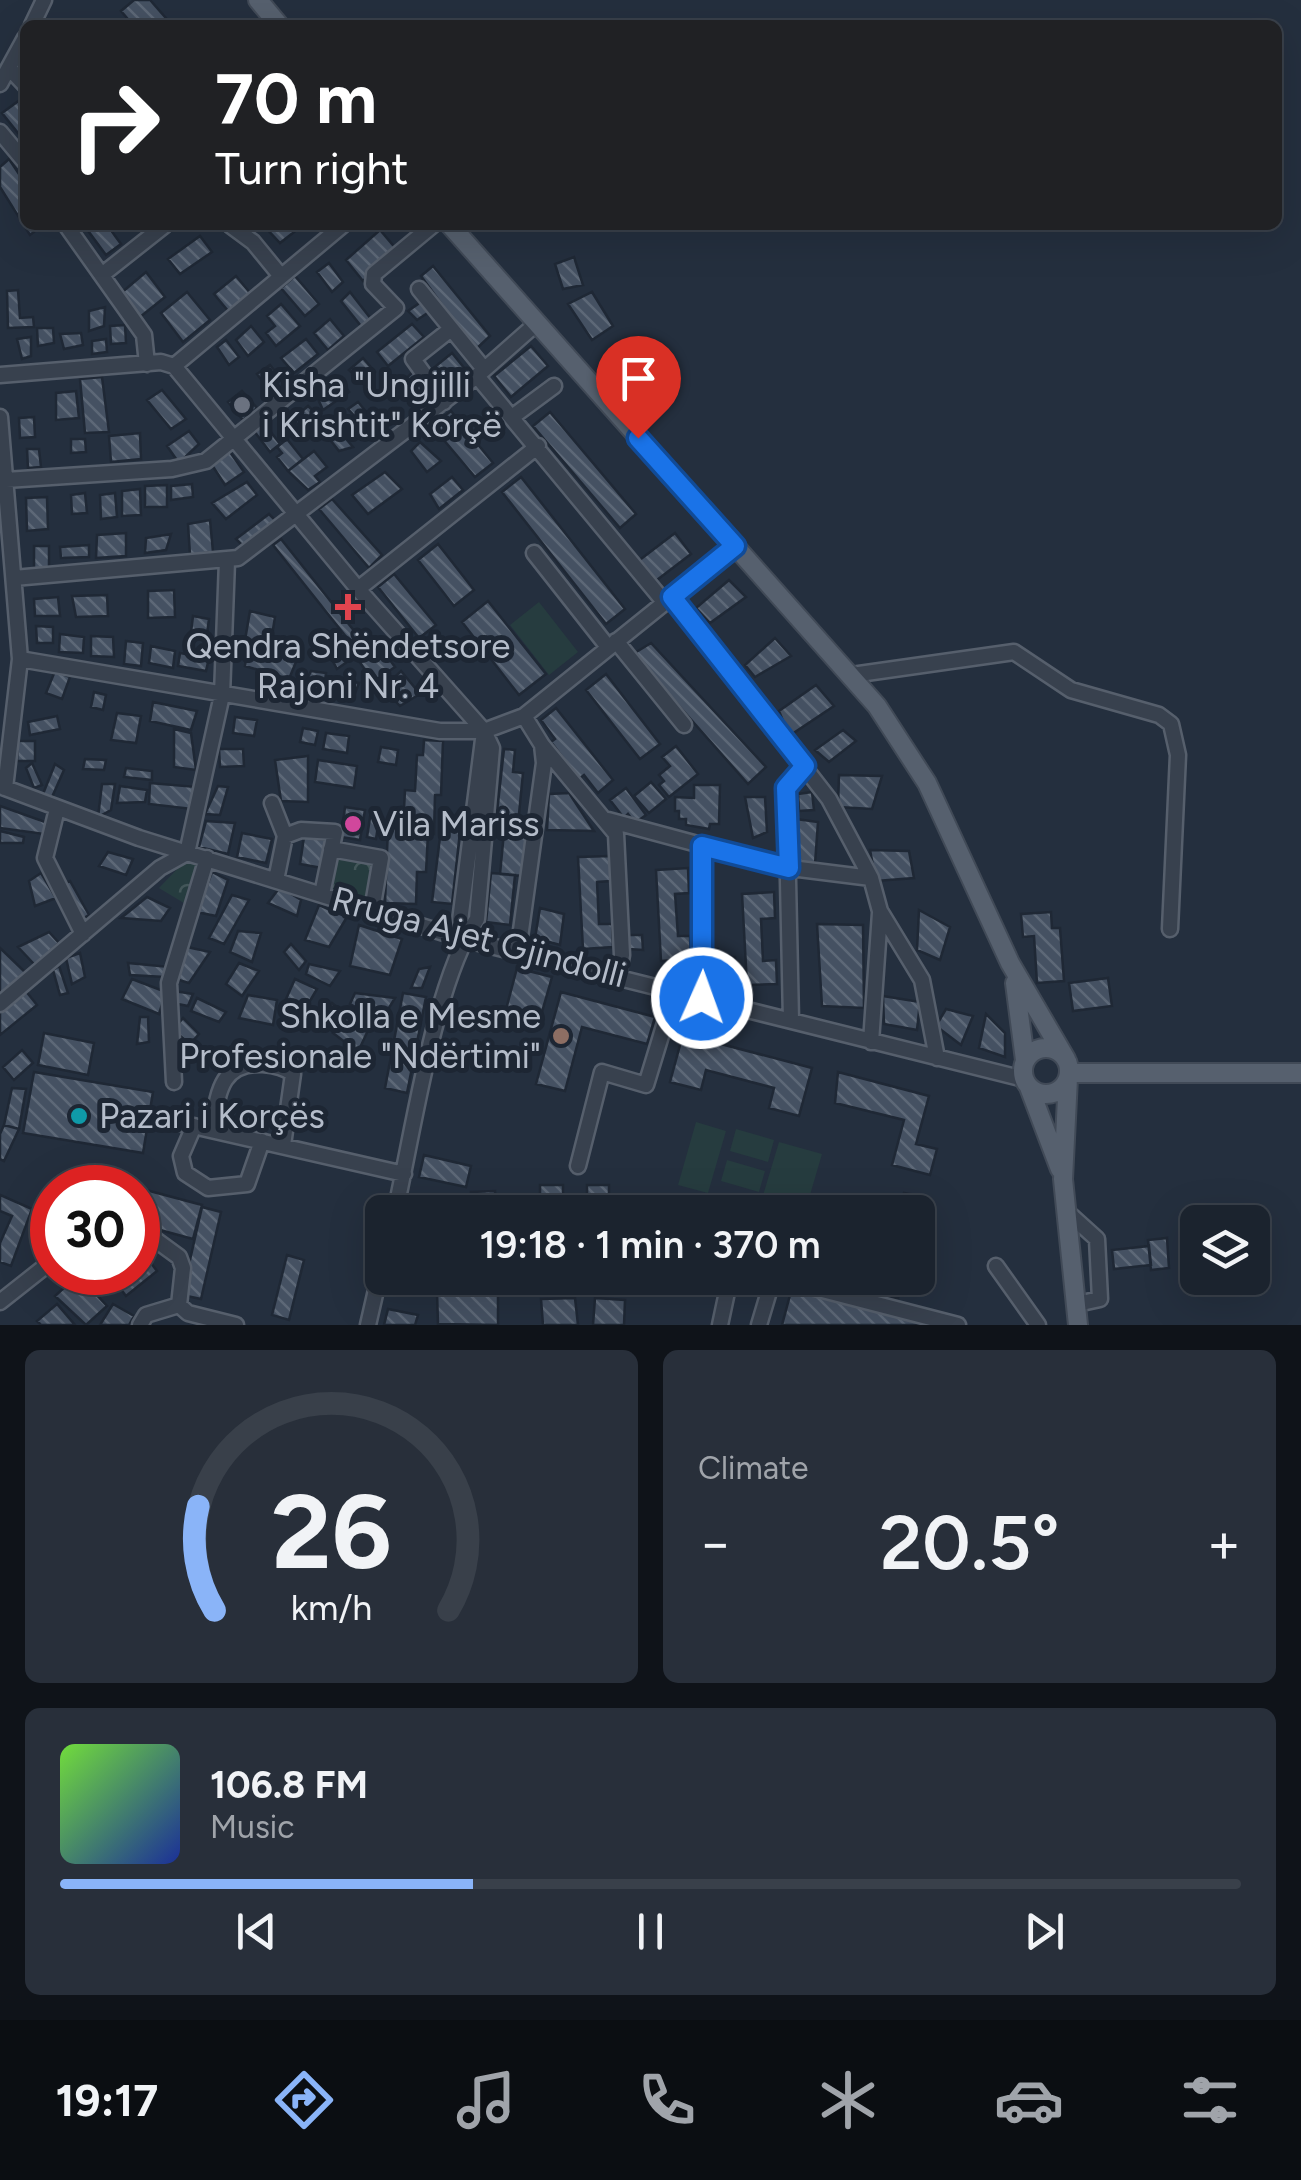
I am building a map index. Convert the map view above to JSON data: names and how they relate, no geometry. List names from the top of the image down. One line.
{"streets":{"street":["Rruga Ajet Gjindolli"]},"places":{"other":["Kisha \"Ungjilli i Krishtit\" Korçë","Vila Mariss","Shkolla e Mesme Profesionale \"Ndërtimi\"","Pazari i Korçës"],"health":["Qendra Shëndetsore Rajoni Nr. 4"]},"page":{"turn":["70 m","Turn right"],"limit":"30","trip":"19:18 · 1 min · 370 m","tile":"Climate","heat":["−","20.5°","+"],"song":["106.8 FM","Music"],"tabs":"19:17","gauge":["26","km/h"]}}
